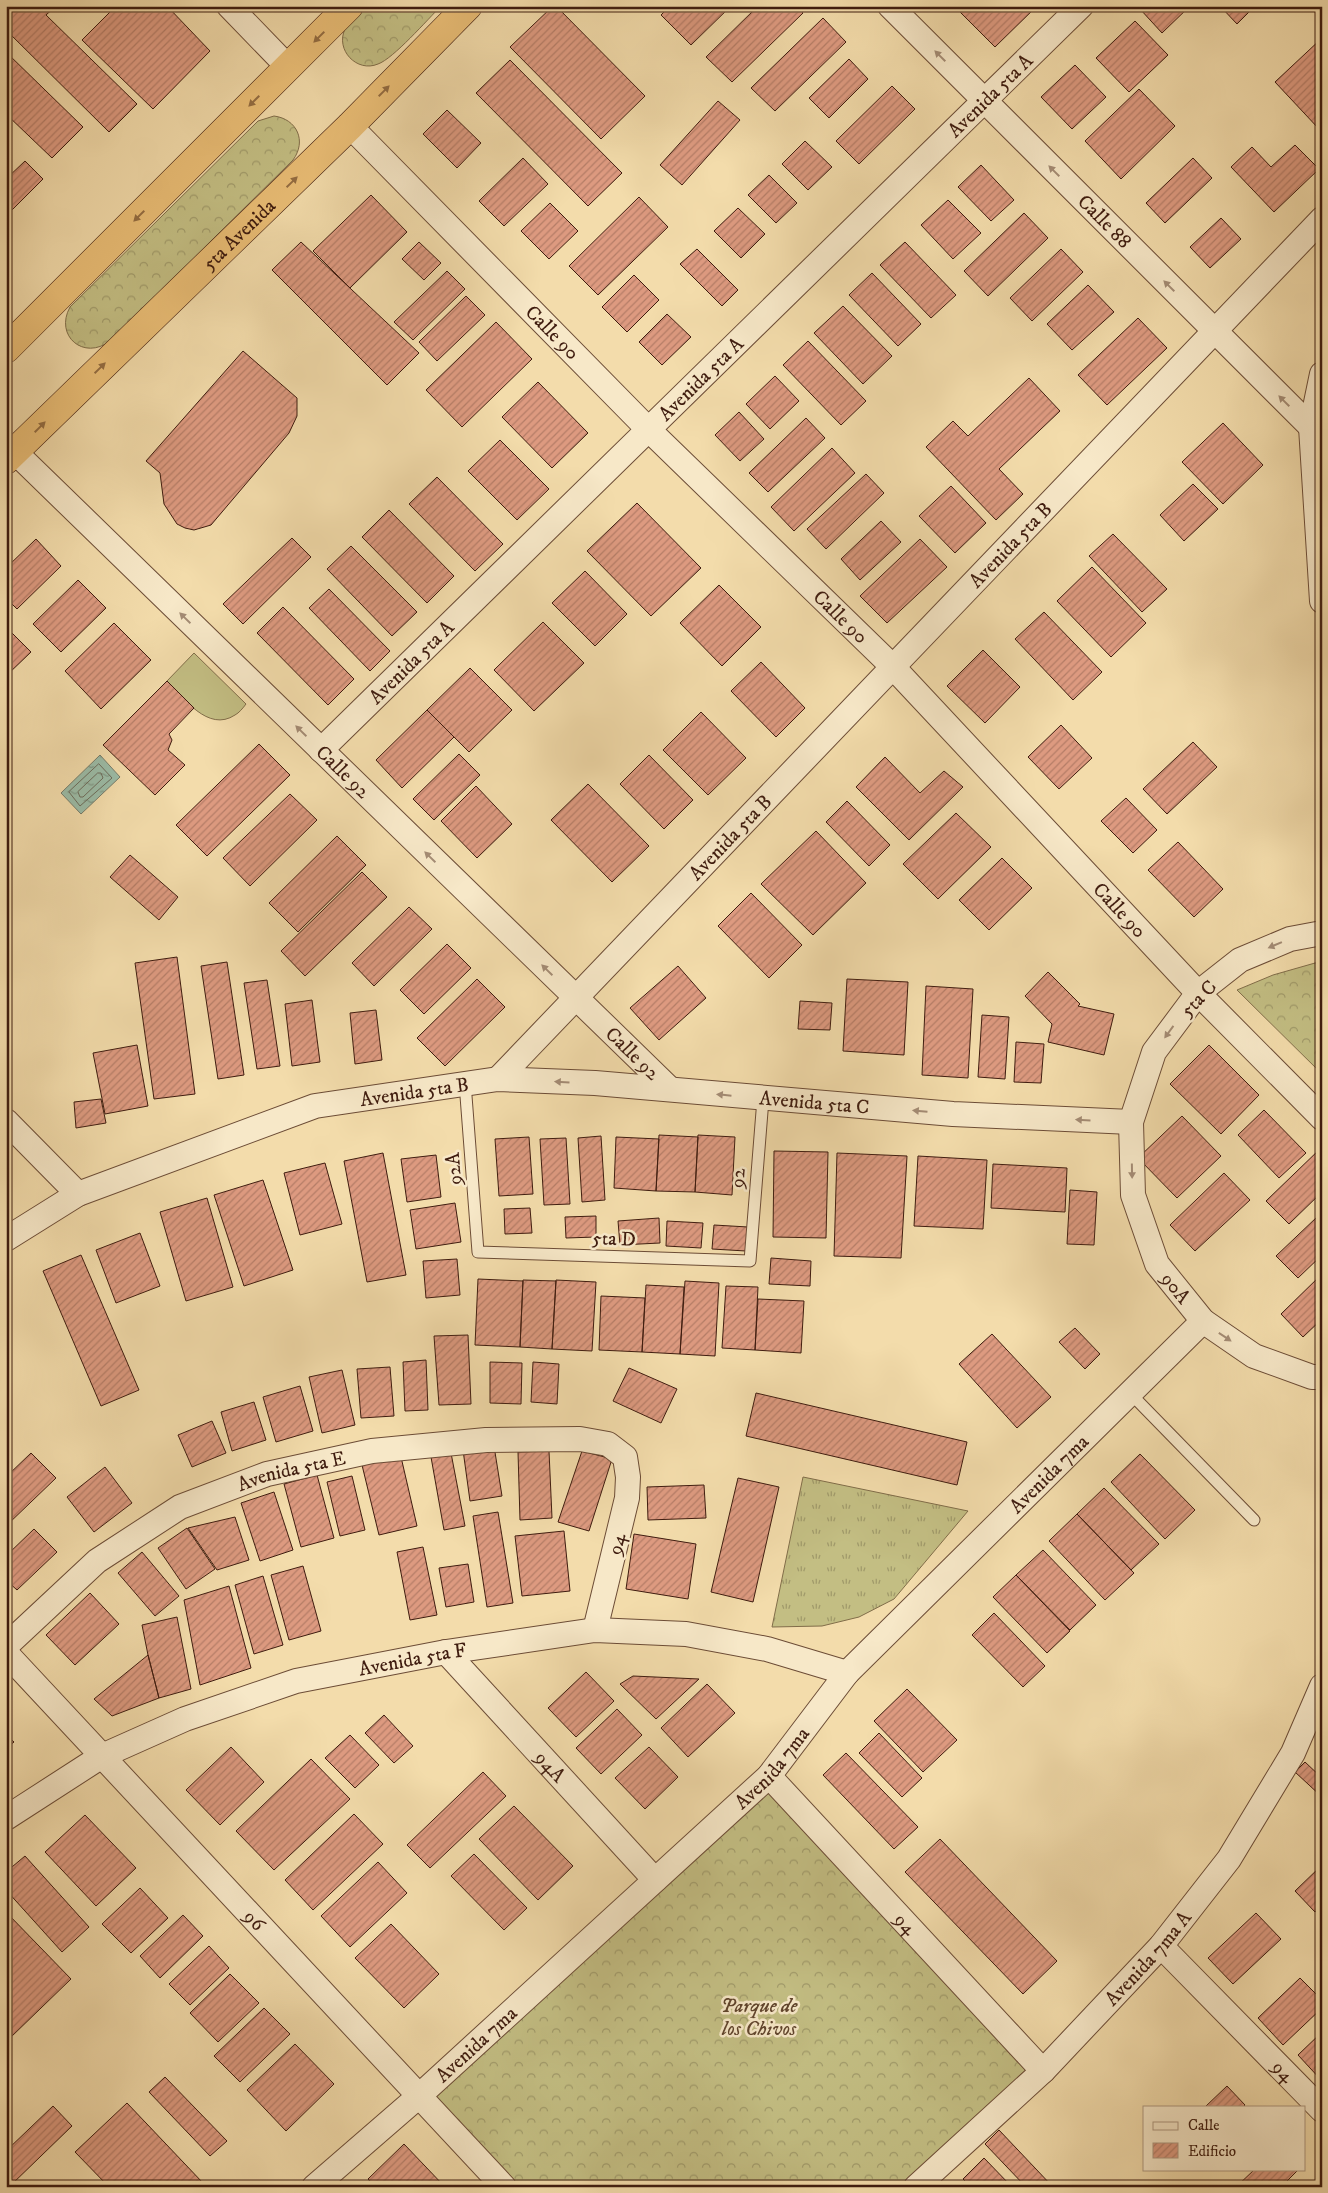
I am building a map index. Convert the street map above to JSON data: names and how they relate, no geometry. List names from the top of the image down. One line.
{"streets":{"highway":["5ta Avenida"],"street":["Avenida 5ta A","Calle 88","Calle 90","Avenida 5ta B","Calle 92","5ta C","Avenida 5ta C","90A","Avenida 5ta E","Avenida 7ma","94","Avenida 5ta F","94A","96","Avenida 7ma A"],"lane":["92A","92","5ta D"]},"crossings":[["Avenida 5ta A","Calle 88"],["Avenida 5ta A","Calle 90"],["Avenida 5ta A","Calle 92"],["Calle 88","Avenida 5ta B"],["5ta Avenida","Calle 90"],["5ta Avenida","Calle 92"],["Calle 90","Avenida 5ta B"],["Calle 90","5ta C"],["Avenida 5ta B","Calle 92"],["Avenida 5ta B","Avenida 5ta C"],["Avenida 5ta B","92A"],["Calle 92","Avenida 5ta C"],["5ta C","Avenida 5ta C"],["5ta C","90A"],["Avenida 5ta C","92"],["Avenida 5ta C","90A"],["92A","5ta D"],["92","5ta D"],["90A","Avenida 7ma"],["Avenida 5ta E","94"],["Avenida 7ma","94"],["Avenida 7ma","Avenida 5ta F"],["Avenida 7ma","94A"],["Avenida 7ma","96"],["94","Avenida 5ta F"],["94","Avenida 7ma A"],["Avenida 5ta F","94A"],["Avenida 5ta F","96"]],"one_way":["Calle 88","Calle 92","5ta C","Avenida 5ta C","90A"],"parks":["Parque de los Chivos"],"legend":["Calle","Edificio"]}
